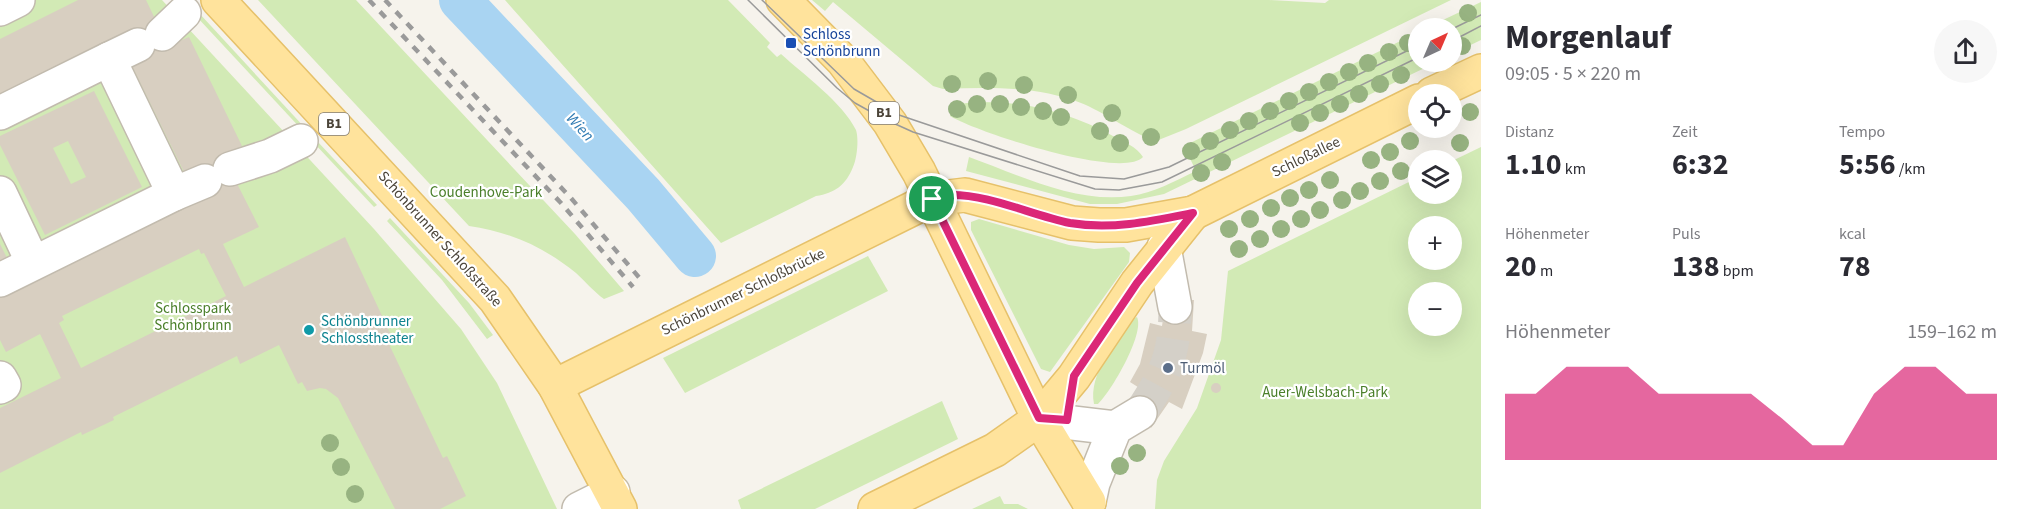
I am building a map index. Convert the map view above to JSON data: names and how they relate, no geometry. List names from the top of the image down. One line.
{"streets":{"main road":["B1","Schloßallee","Schönbrunner Schloßstraße","Schönbrunner Schloßbrücke"]},"crossings":[["B1","Schloßallee"],["B1","Schönbrunner Schloßbrücke"],["Schloßallee","Schönbrunner Schloßbrücke"],["Schönbrunner Schloßstraße","Schönbrunner Schloßbrücke"]],"water":["Wien"],"parks":["Coudenhove-Park","Schlosspark Schönbrunn","Auer-Welsbach-Park"],"places":{"transit":["Schloss Schönbrunn"],"other":["Schönbrunner Schlosstheater","Turmöl"]},"north":"top right","page":{"heading":["Morgenlauf","09:05 · 5 × 220 m"],"map_buttons":["+","−"],"stats":[["Distanz","1.10 km"],["Zeit","6:32"],["Tempo","5:56 /km"],["Höhenmeter","20 m"],["Puls","138 bpm"],["kcal","78"]],"chart":["Höhenmeter","159–162 m"]}}
